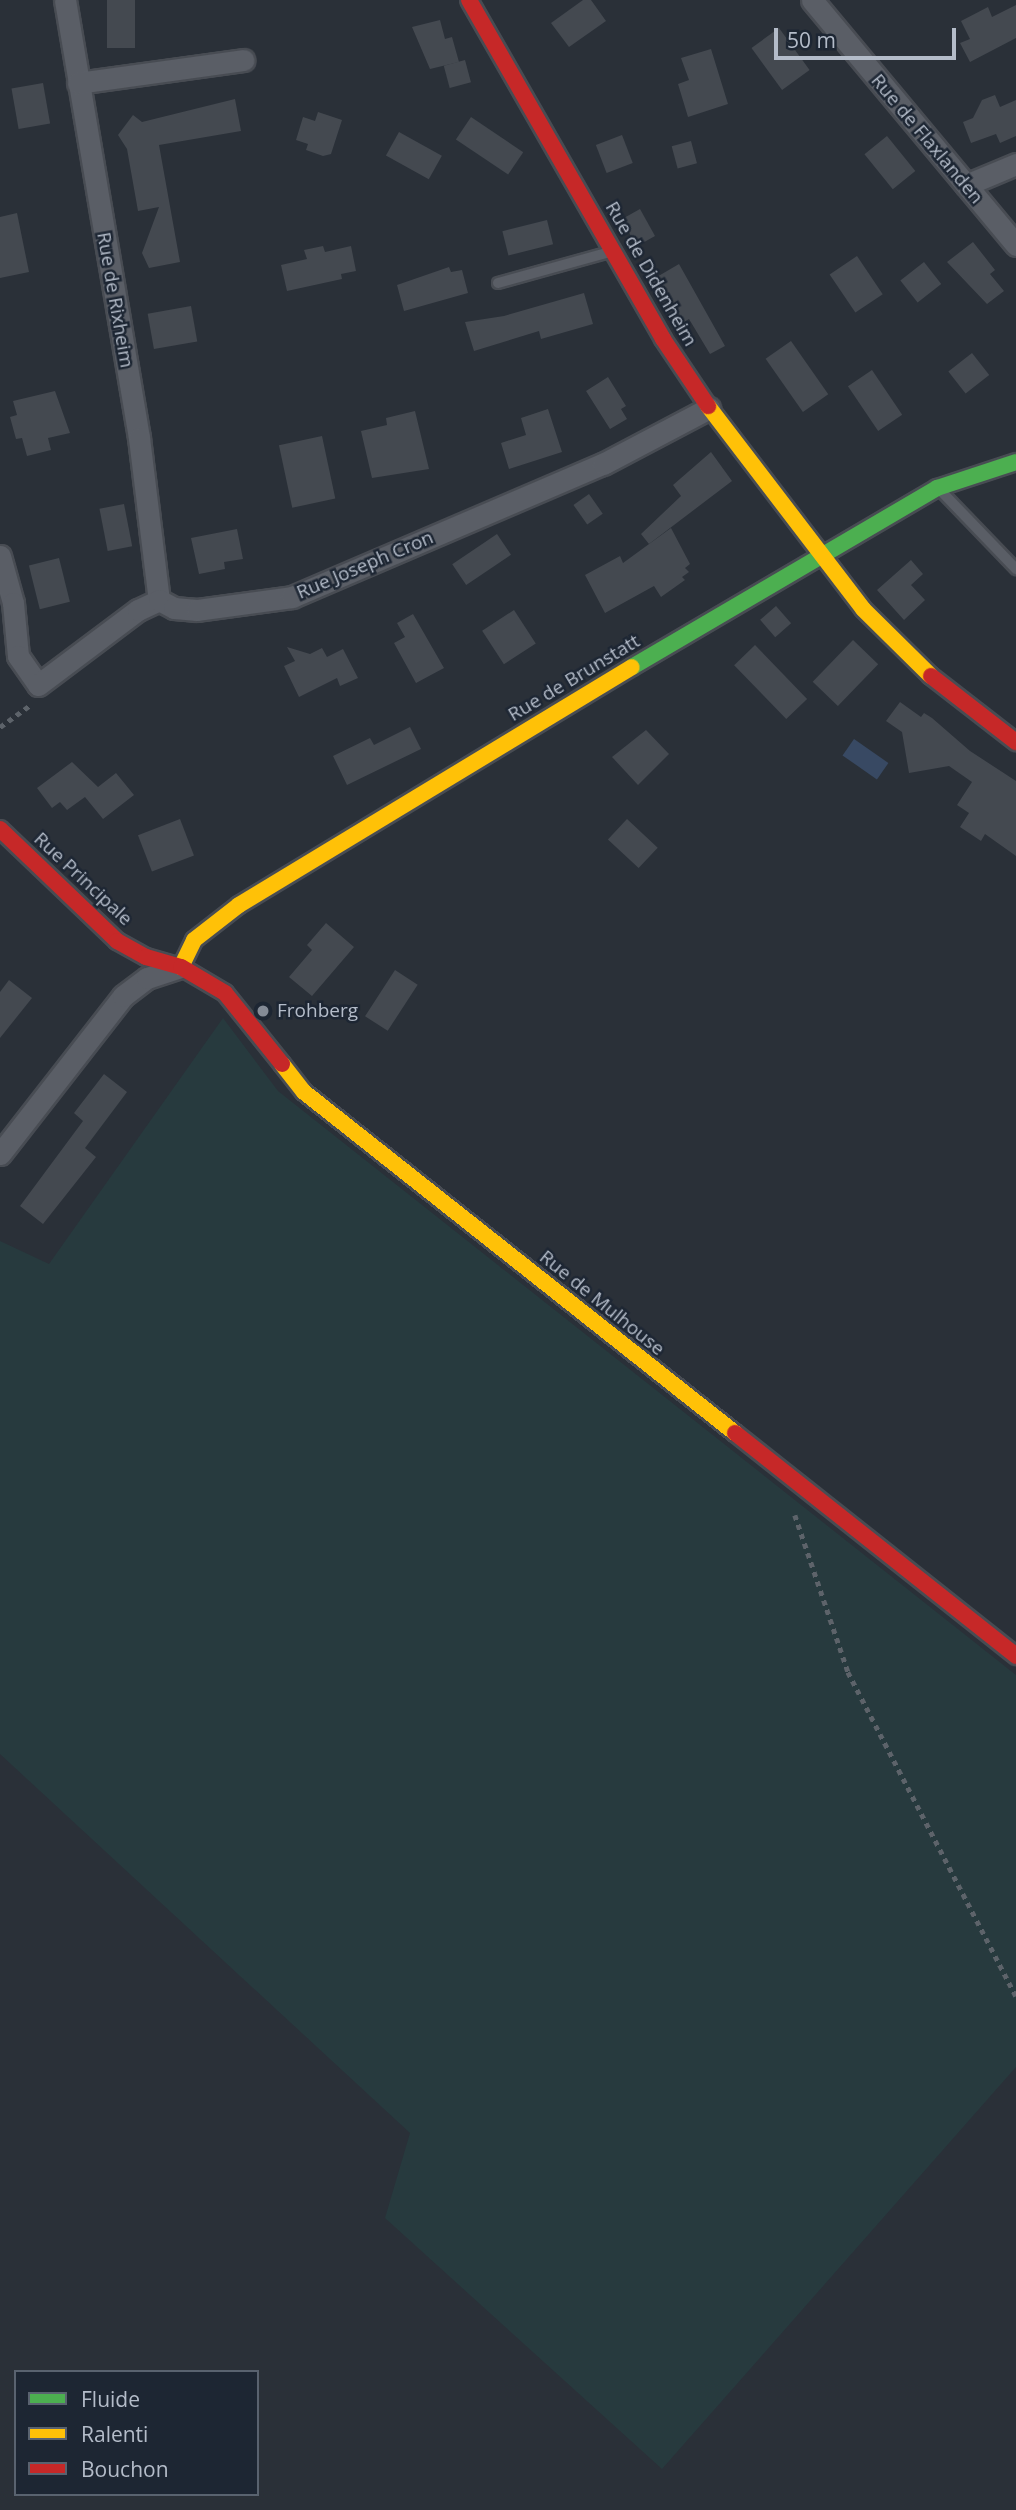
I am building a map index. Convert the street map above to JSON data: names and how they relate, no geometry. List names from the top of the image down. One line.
{"streets":{"main road":["Rue de Didenheim","Rue de Brunstatt","Rue Principale","Rue de Mulhouse"],"street":["Rue de Flaxlanden","Rue de Rixheim","Rue Joseph Cron"]},"crossings":[["Rue de Didenheim","Rue Joseph Cron"],["Rue de Didenheim","Rue de Brunstatt"],["Rue de Rixheim","Rue Joseph Cron"],["Rue de Brunstatt","Rue Principale"],["Rue de Brunstatt","Rue de Mulhouse"],["Rue Principale","Rue de Mulhouse"]],"places":["Frohberg"],"legend":["Fluide","Ralenti","Bouchon"],"scale_bar":"50 m"}
